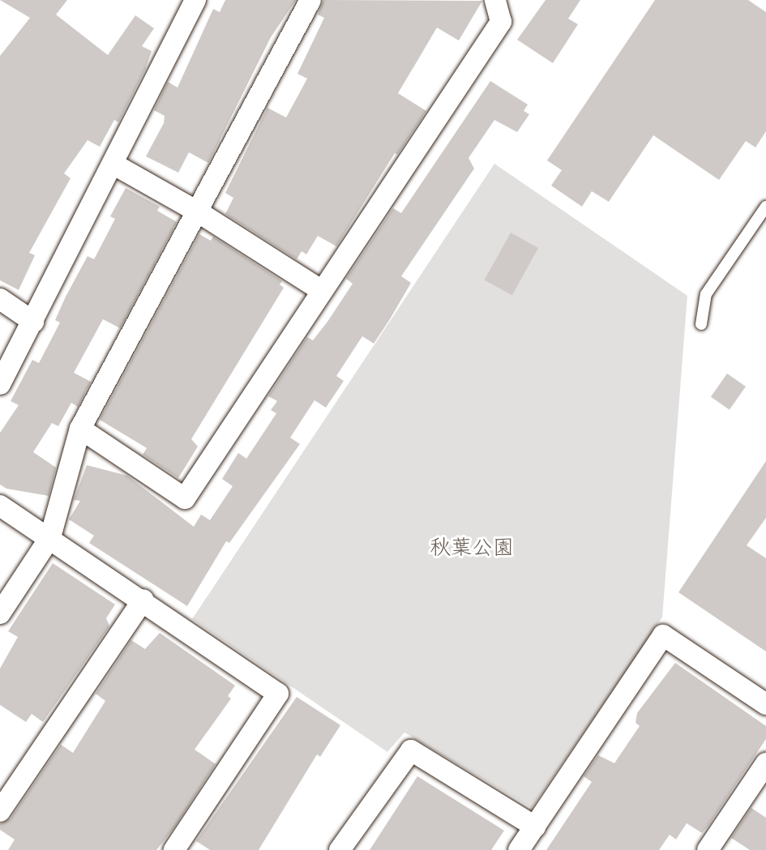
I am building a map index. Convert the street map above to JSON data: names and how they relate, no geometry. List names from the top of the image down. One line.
{"parks":["秋葉公園"]}
